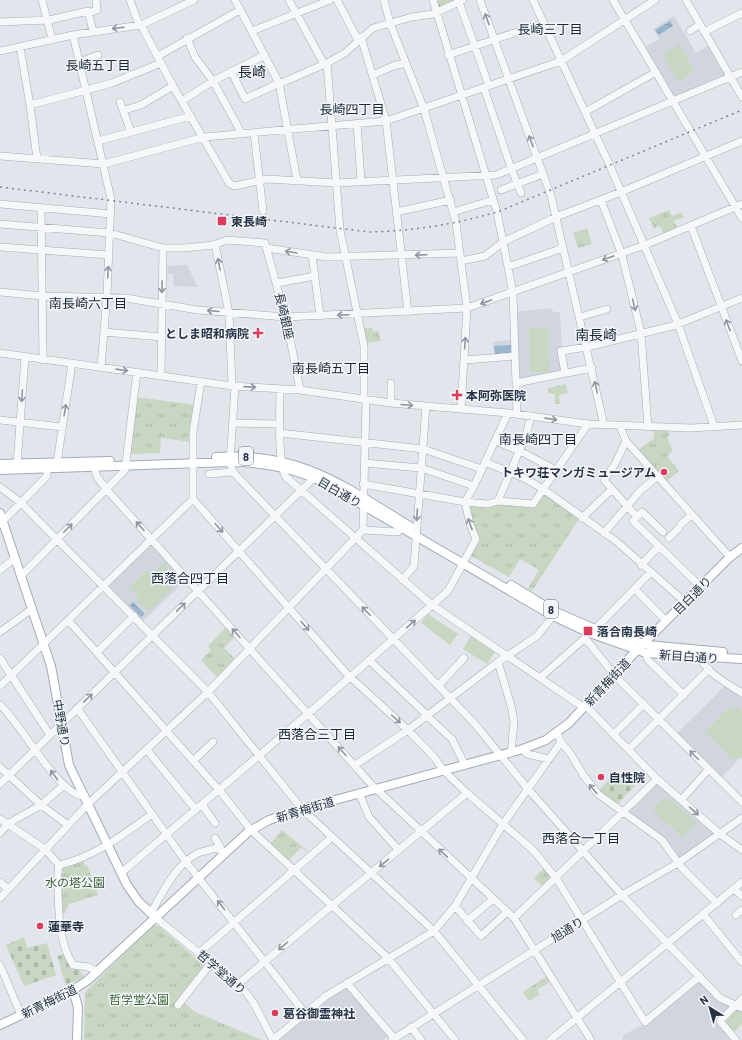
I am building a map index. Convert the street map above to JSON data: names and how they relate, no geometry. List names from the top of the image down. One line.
{"streets":{"main road":["8","目白通り","新目白通り","新青梅街道","中野通り"],"street":["長崎銀座","旭通り","哲学堂通り"]},"crossings":[["8","目白通り"],["8","新目白通り"],["目白通り","新目白通り"],["目白通り","新青梅街道"],["新目白通り","新青梅街道"],["新青梅街道","中野通り"],["新青梅街道","哲学堂通り"],["中野通り","哲学堂通り"]],"districts":["長崎三丁目","長崎五丁目","長崎","長崎四丁目","南長崎六丁目","南長崎","南長崎五丁目","南長崎四丁目","西落合四丁目","西落合三丁目","西落合一丁目"],"parks":["水の塔公園","哲学堂公園"],"places":{"transit":["東長崎","落合南長崎"],"health":["としま昭和病院","本阿弥医院"],"other":["トキワ荘マンガミュージアム","自性院","蓮華寺","葛谷御霊神社"]},"north":"top left"}
